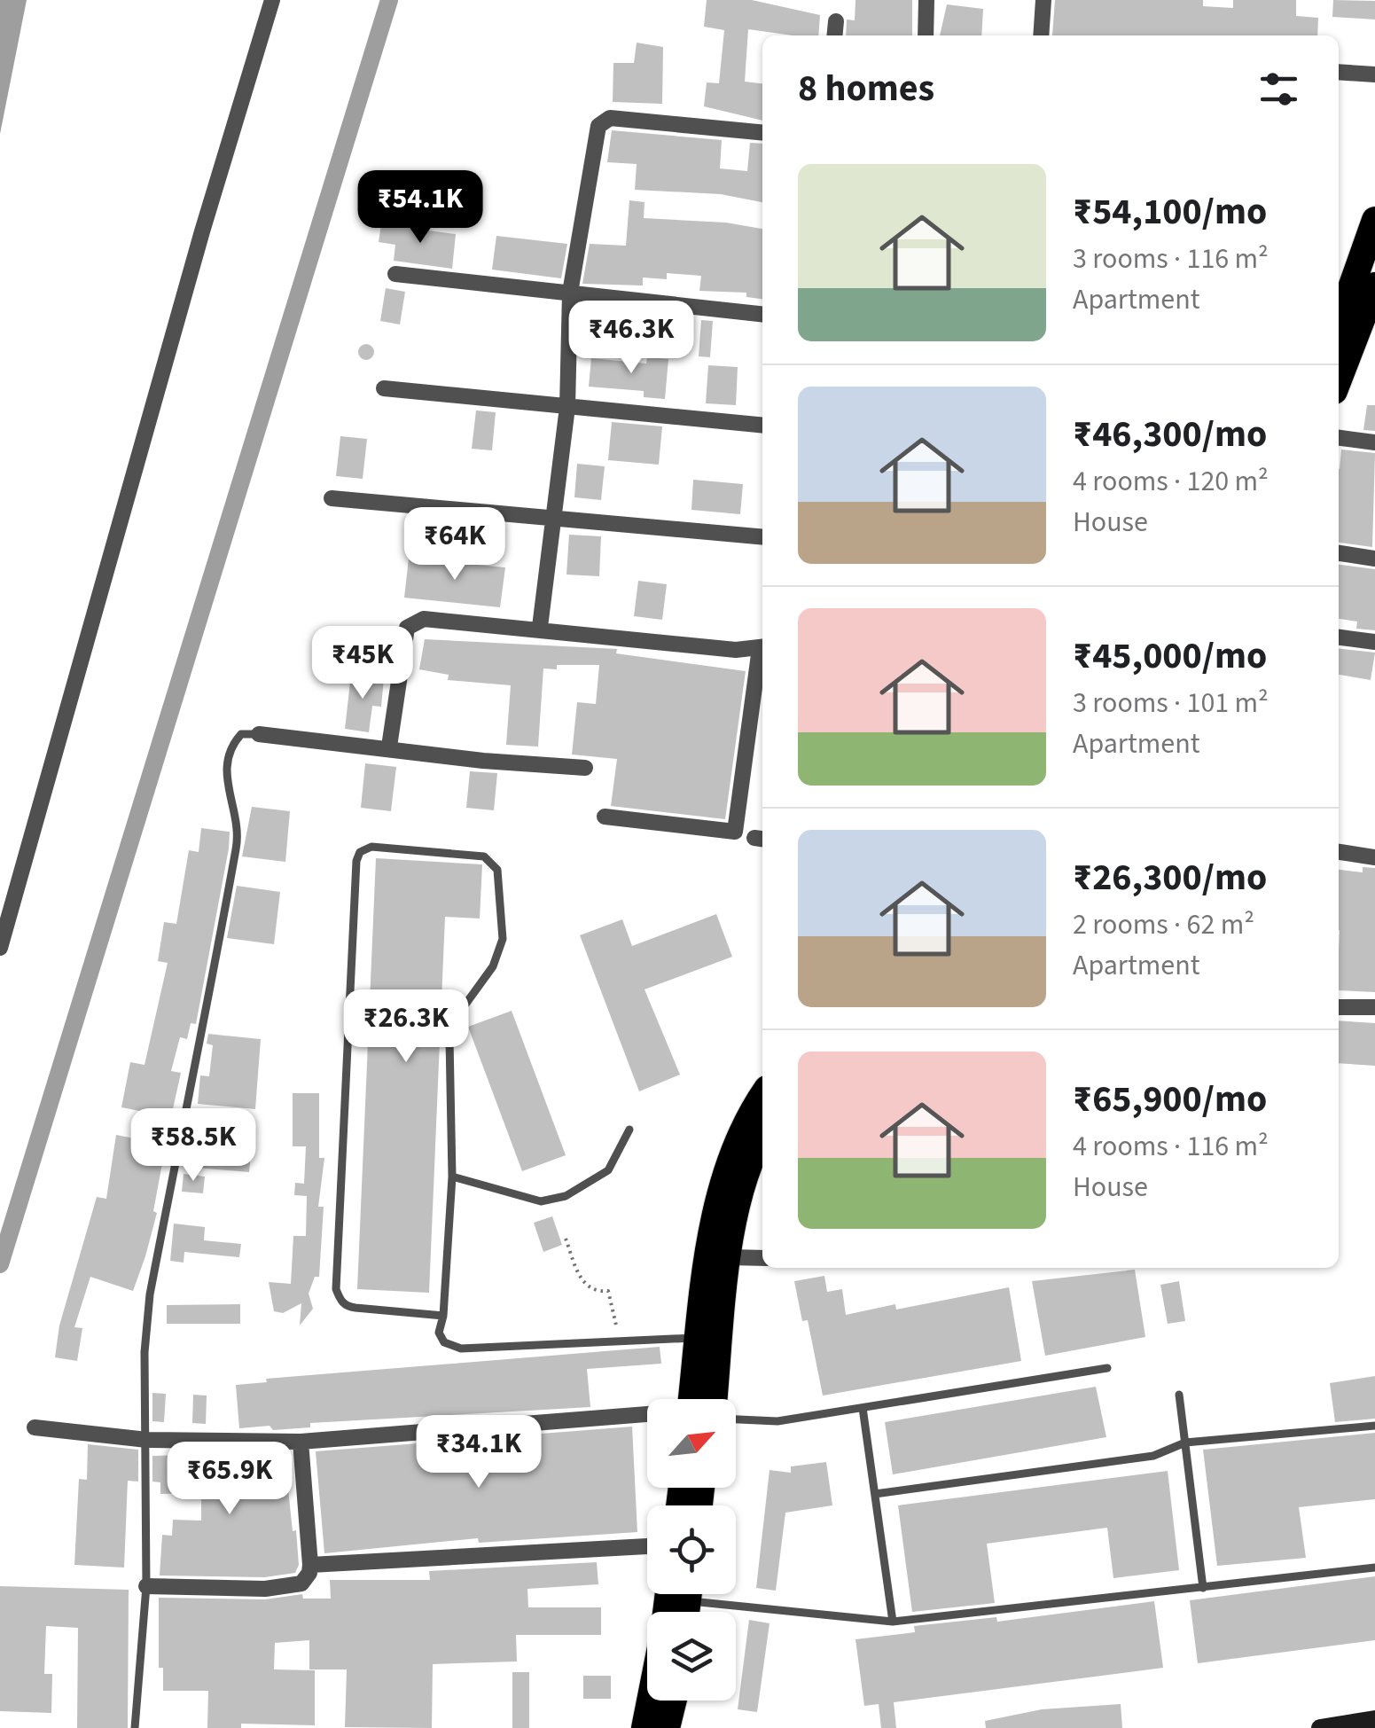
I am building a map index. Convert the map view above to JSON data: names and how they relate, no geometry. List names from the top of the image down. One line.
{"north":"top right","page":{"heading":"8 homes","list":[{"name":"₹54,100/mo","note":"3 rooms · 116 m² · Apartment"},{"name":"₹46,300/mo","note":"4 rooms · 120 m² · House"},{"name":"₹45,000/mo","note":"3 rooms · 101 m² · Apartment"},{"name":"₹26,300/mo","note":"2 rooms · 62 m² · Apartment"},{"name":"₹65,900/mo","note":"4 rooms · 116 m² · House"}],"price":["₹54.1K","₹46.3K","₹64K","₹45K","₹26.3K","₹58.5K","₹34.1K","₹65.9K"]}}
